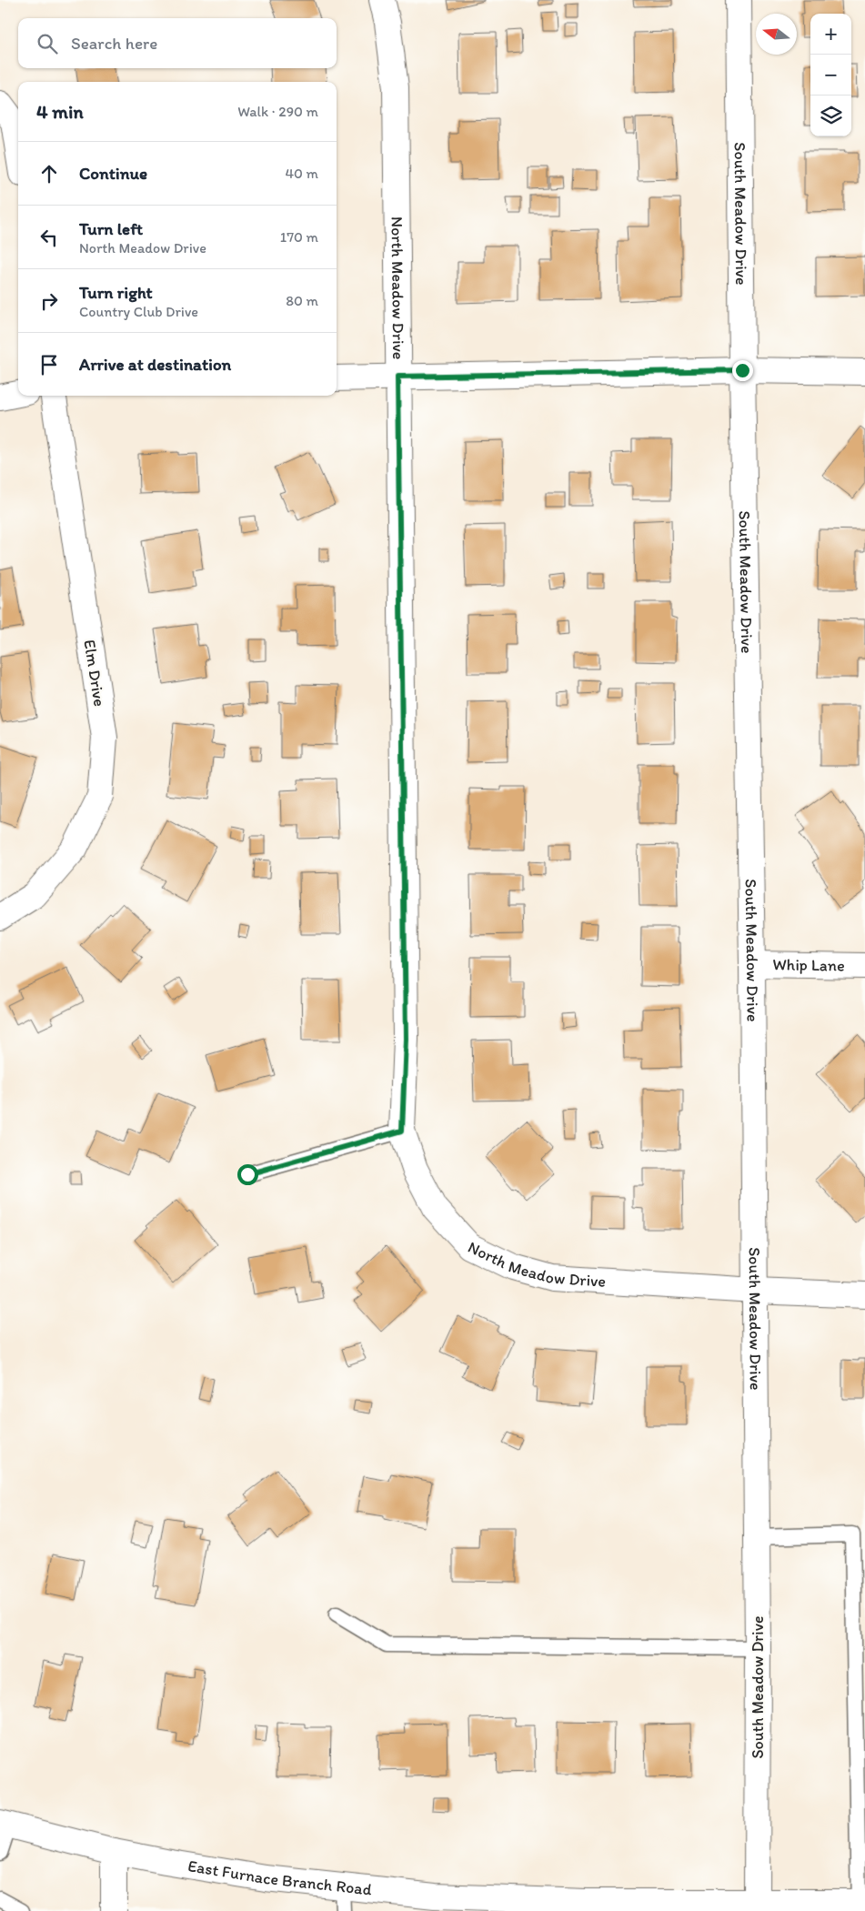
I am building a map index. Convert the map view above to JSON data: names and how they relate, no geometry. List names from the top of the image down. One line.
{"streets":{"street":["South Meadow Drive","North Meadow Drive","Elm Drive","Whip Lane","East Furnace Branch Road"]},"crossings":[["South Meadow Drive","North Meadow Drive"],["South Meadow Drive","Whip Lane"],["South Meadow Drive","East Furnace Branch Road"]],"north":"left","page":{"map_buttons":["+","−"],"search":"Search here","heading":["4 min","Walk · 290 m"],"list":[["Continue","40 m"],["Turn left","North Meadow Drive","170 m"],["Turn right","Country Club Drive","80 m"],"Arrive at destination"]}}
